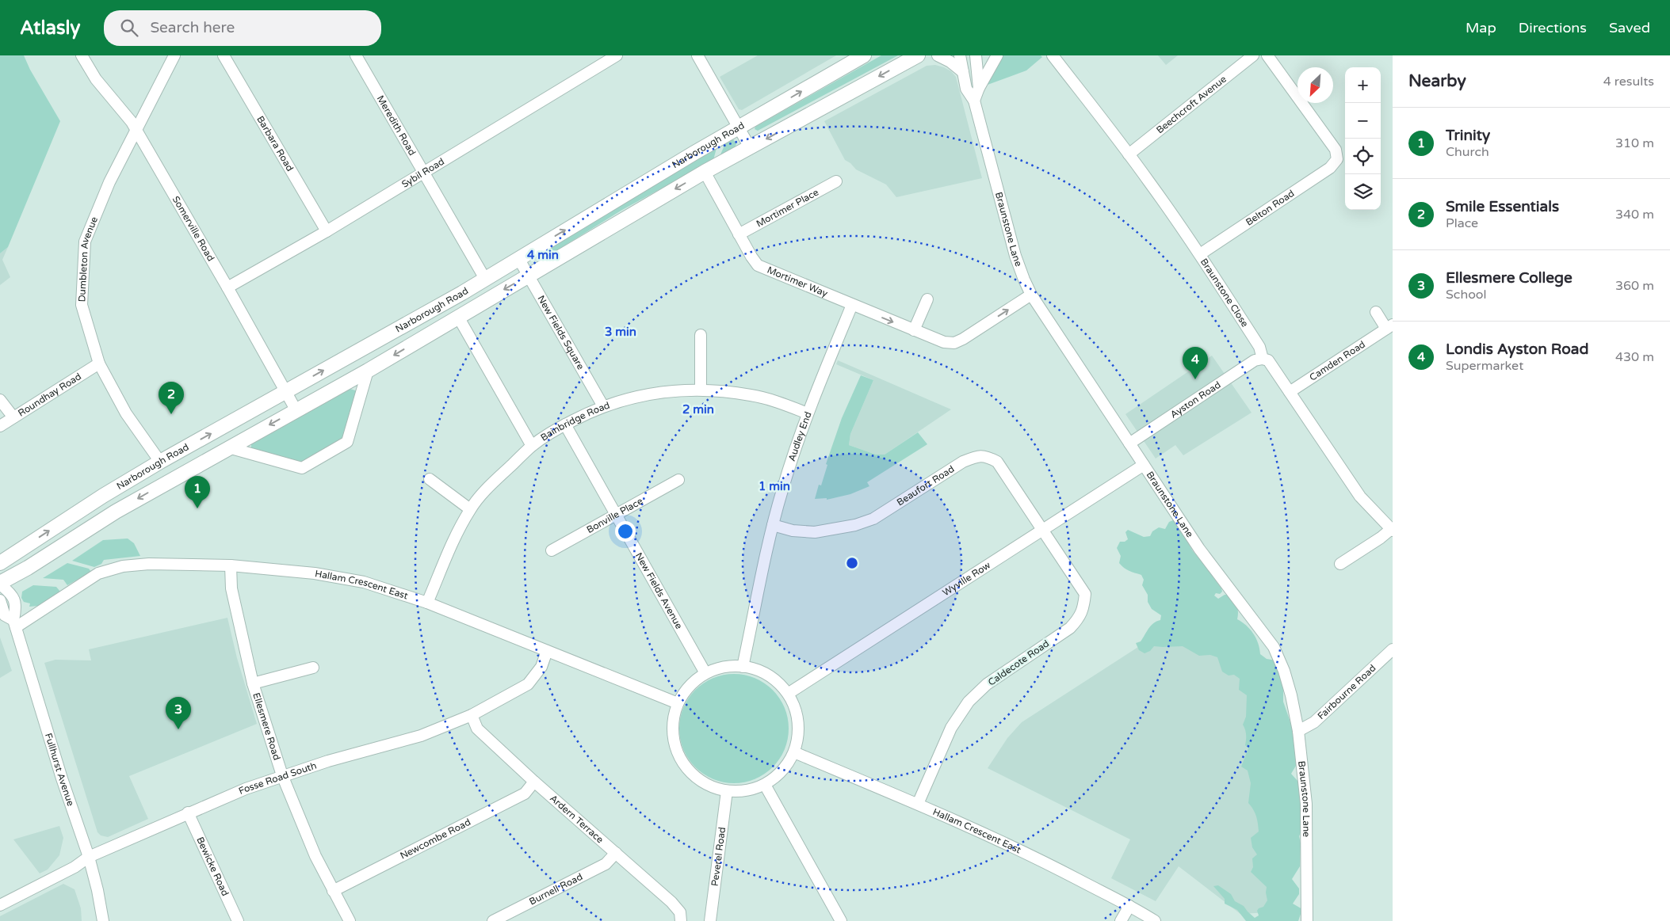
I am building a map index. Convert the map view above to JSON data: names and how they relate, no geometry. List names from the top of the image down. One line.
{"streets":{"main road":["Narborough Road"],"street":["Beechcroft Avenue","Meredith Road","Barbara Road","Sybil Road","Mortimer Place","Belton Road","Somerville Road","Braunstone Lane","Dumbleton Avenue","Mortimer Way","Braunstone Close","New Fields Square","Camden Road","Roundhay Road","Ayston Road","Bainbridge Road","Audley End","Beaufort Road","Bonville Place","Wyville Row","Hallam Crescent East","New Fields Avenue","Caldecote Road","Fairbourne Road","Ellesmere Road","Fullhurst Avenue","Fosse Road South","Ardern Terrace","Newcombe Road","Peverel Road","Bewicke Road","Burnell Road"]},"crossings":[["Beechcroft Avenue","Braunstone Close"],["Meredith Road","Narborough Road"],["Meredith Road","Sybil Road"],["Barbara Road","Sybil Road"],["Narborough Road","Somerville Road"],["Narborough Road","Dumbleton Avenue"],["Narborough Road","Mortimer Way"],["Narborough Road","New Fields Square"],["Sybil Road","Somerville Road"],["Mortimer Place","Mortimer Way"],["Belton Road","Braunstone Close"],["Somerville Road","Dumbleton Avenue"],["Braunstone Lane","Mortimer Way"],["Braunstone Lane","Ayston Road"],["Braunstone Lane","Wyville Row"],["Braunstone Lane","Fairbourne Road"],["Dumbleton Avenue","Roundhay Road"],["Mortimer Way","Audley End"],["Braunstone Close","Camden Road"],["Braunstone Close","Ayston Road"],["New Fields Square","Bainbridge Road"],["Bainbridge Road","Audley End"],["Bainbridge Road","Hallam Crescent East"],["Bainbridge Road","New Fields Avenue"],["Audley End","Beaufort Road"],["Audley End","Wyville Row"],["Audley End","Hallam Crescent East"],["Audley End","New Fields Avenue"],["Audley End","Peverel Road"],["Beaufort Road","Wyville Row"],["Beaufort Road","Caldecote Road"],["Bonville Place","New Fields Avenue"],["Wyville Row","Hallam Crescent East"],["Wyville Row","New Fields Avenue"],["Wyville Row","Caldecote Road"],["Wyville Row","Peverel Road"],["Hallam Crescent East","New Fields Avenue"],["Hallam Crescent East","Caldecote Road"],["Hallam Crescent East","Ellesmere Road"],["Hallam Crescent East","Fullhurst Avenue"],["Hallam Crescent East","Fosse Road South"],["Hallam Crescent East","Peverel Road"],["New Fields Avenue","Peverel Road"],["Ellesmere Road","Fosse Road South"],["Ellesmere Road","Newcombe Road"],["Fullhurst Avenue","Fosse Road South"],["Fosse Road South","Ardern Terrace"],["Fosse Road South","Bewicke Road"],["Ardern Terrace","Newcombe Road"],["Ardern Terrace","Burnell Road"]],"one_way":["Mortimer Way"],"north":"bottom left","page":{"header":"Atlasly","search":"Search here","nav":["Map","Directions","Saved"],"heading":["Nearby","4 results"],"map_buttons":["+","−"],"list":[{"mark":"1","name":"Trinity","note":"Church","value":"310 m"},{"mark":"2","name":"Smile Essentials","note":"Place","value":"340 m"},{"mark":"3","name":"Ellesmere College","note":"School","value":"360 m"},{"mark":"4","name":"Londis Ayston Road","note":"Supermarket","value":"430 m"}],"pins":["4","2","1","3"]},"rings":["4 min","3 min","2 min","1 min"]}
